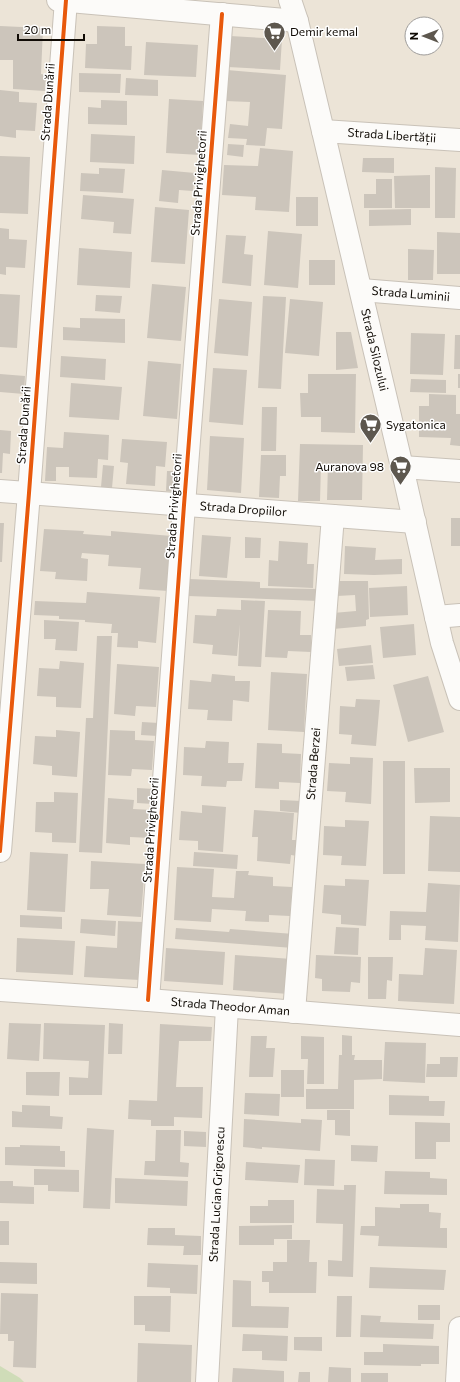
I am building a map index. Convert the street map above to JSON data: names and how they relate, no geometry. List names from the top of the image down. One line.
{"streets":{"street":["Strada Dunării","Strada Libertății","Strada Privighetorii","Strada Luminii","Strada Silozului","Strada Dropiilor","Strada Berzei","Strada Theodor Aman","Strada Lucian Grigorescu"]},"crossings":[["Strada Dunării","Strada Dropiilor"],["Strada Libertății","Strada Silozului"],["Strada Privighetorii","Strada Dropiilor"],["Strada Privighetorii","Strada Theodor Aman"],["Strada Luminii","Strada Silozului"],["Strada Silozului","Strada Dropiilor"],["Strada Dropiilor","Strada Berzei"],["Strada Berzei","Strada Theodor Aman"],["Strada Theodor Aman","Strada Lucian Grigorescu"]],"places":{"supermarket":["Demir kemal","Sygatonica","Auranova 98"]},"scale_bar":"20 m","north":"left"}
